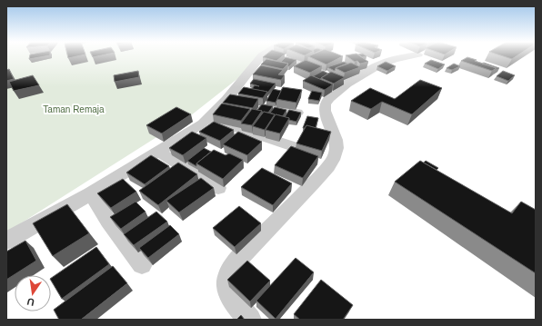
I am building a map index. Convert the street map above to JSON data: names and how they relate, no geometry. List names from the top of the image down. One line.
{"parks":["Taman Remaja"],"north":"bottom"}
